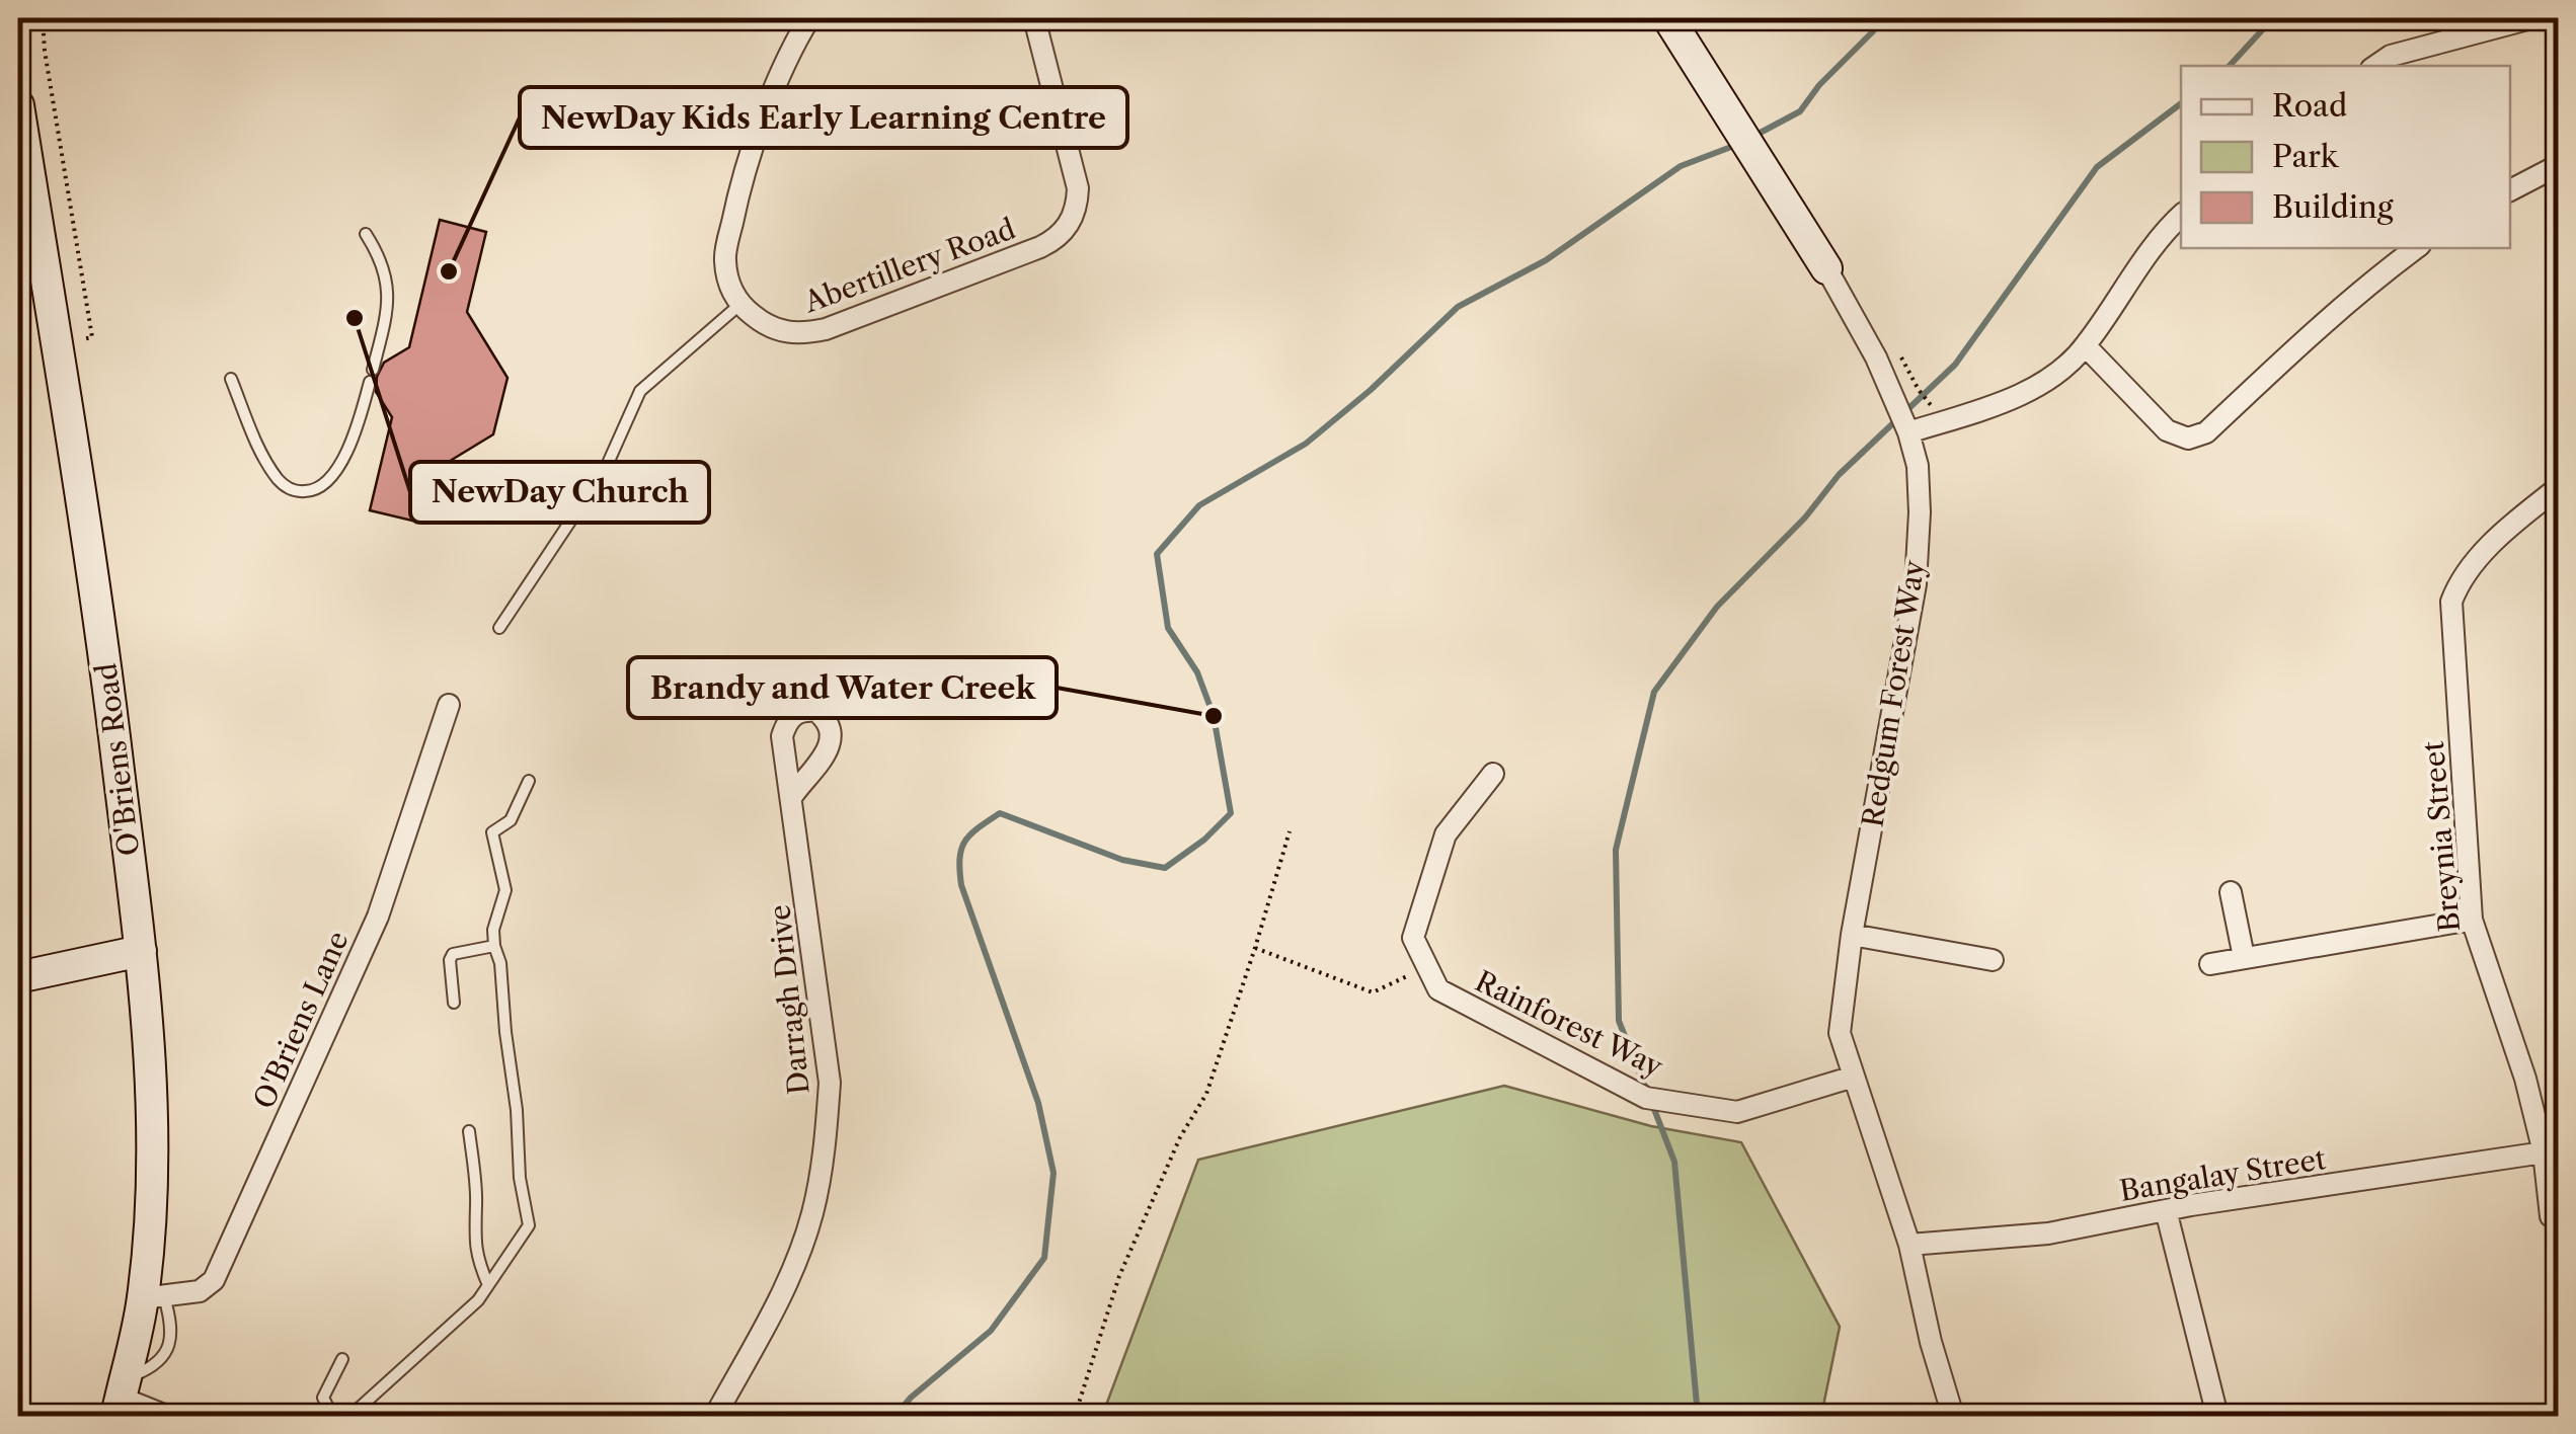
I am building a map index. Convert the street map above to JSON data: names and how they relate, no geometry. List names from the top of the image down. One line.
{"streets":{"street":["Abertillery Road","Redgum Forest Way","O'Briens Road","Breynia Street","Darragh Drive","O'Briens Lane","Rainforest Way","Bangalay Street"]},"crossings":[["Redgum Forest Way","Rainforest Way"],["Redgum Forest Way","Bangalay Street"],["O'Briens Road","O'Briens Lane"],["Breynia Street","Bangalay Street"]],"places":["NewDay Kids Early Learning Centre","NewDay Church","Brandy and Water Creek"],"legend":["Road","Park","Building"]}
